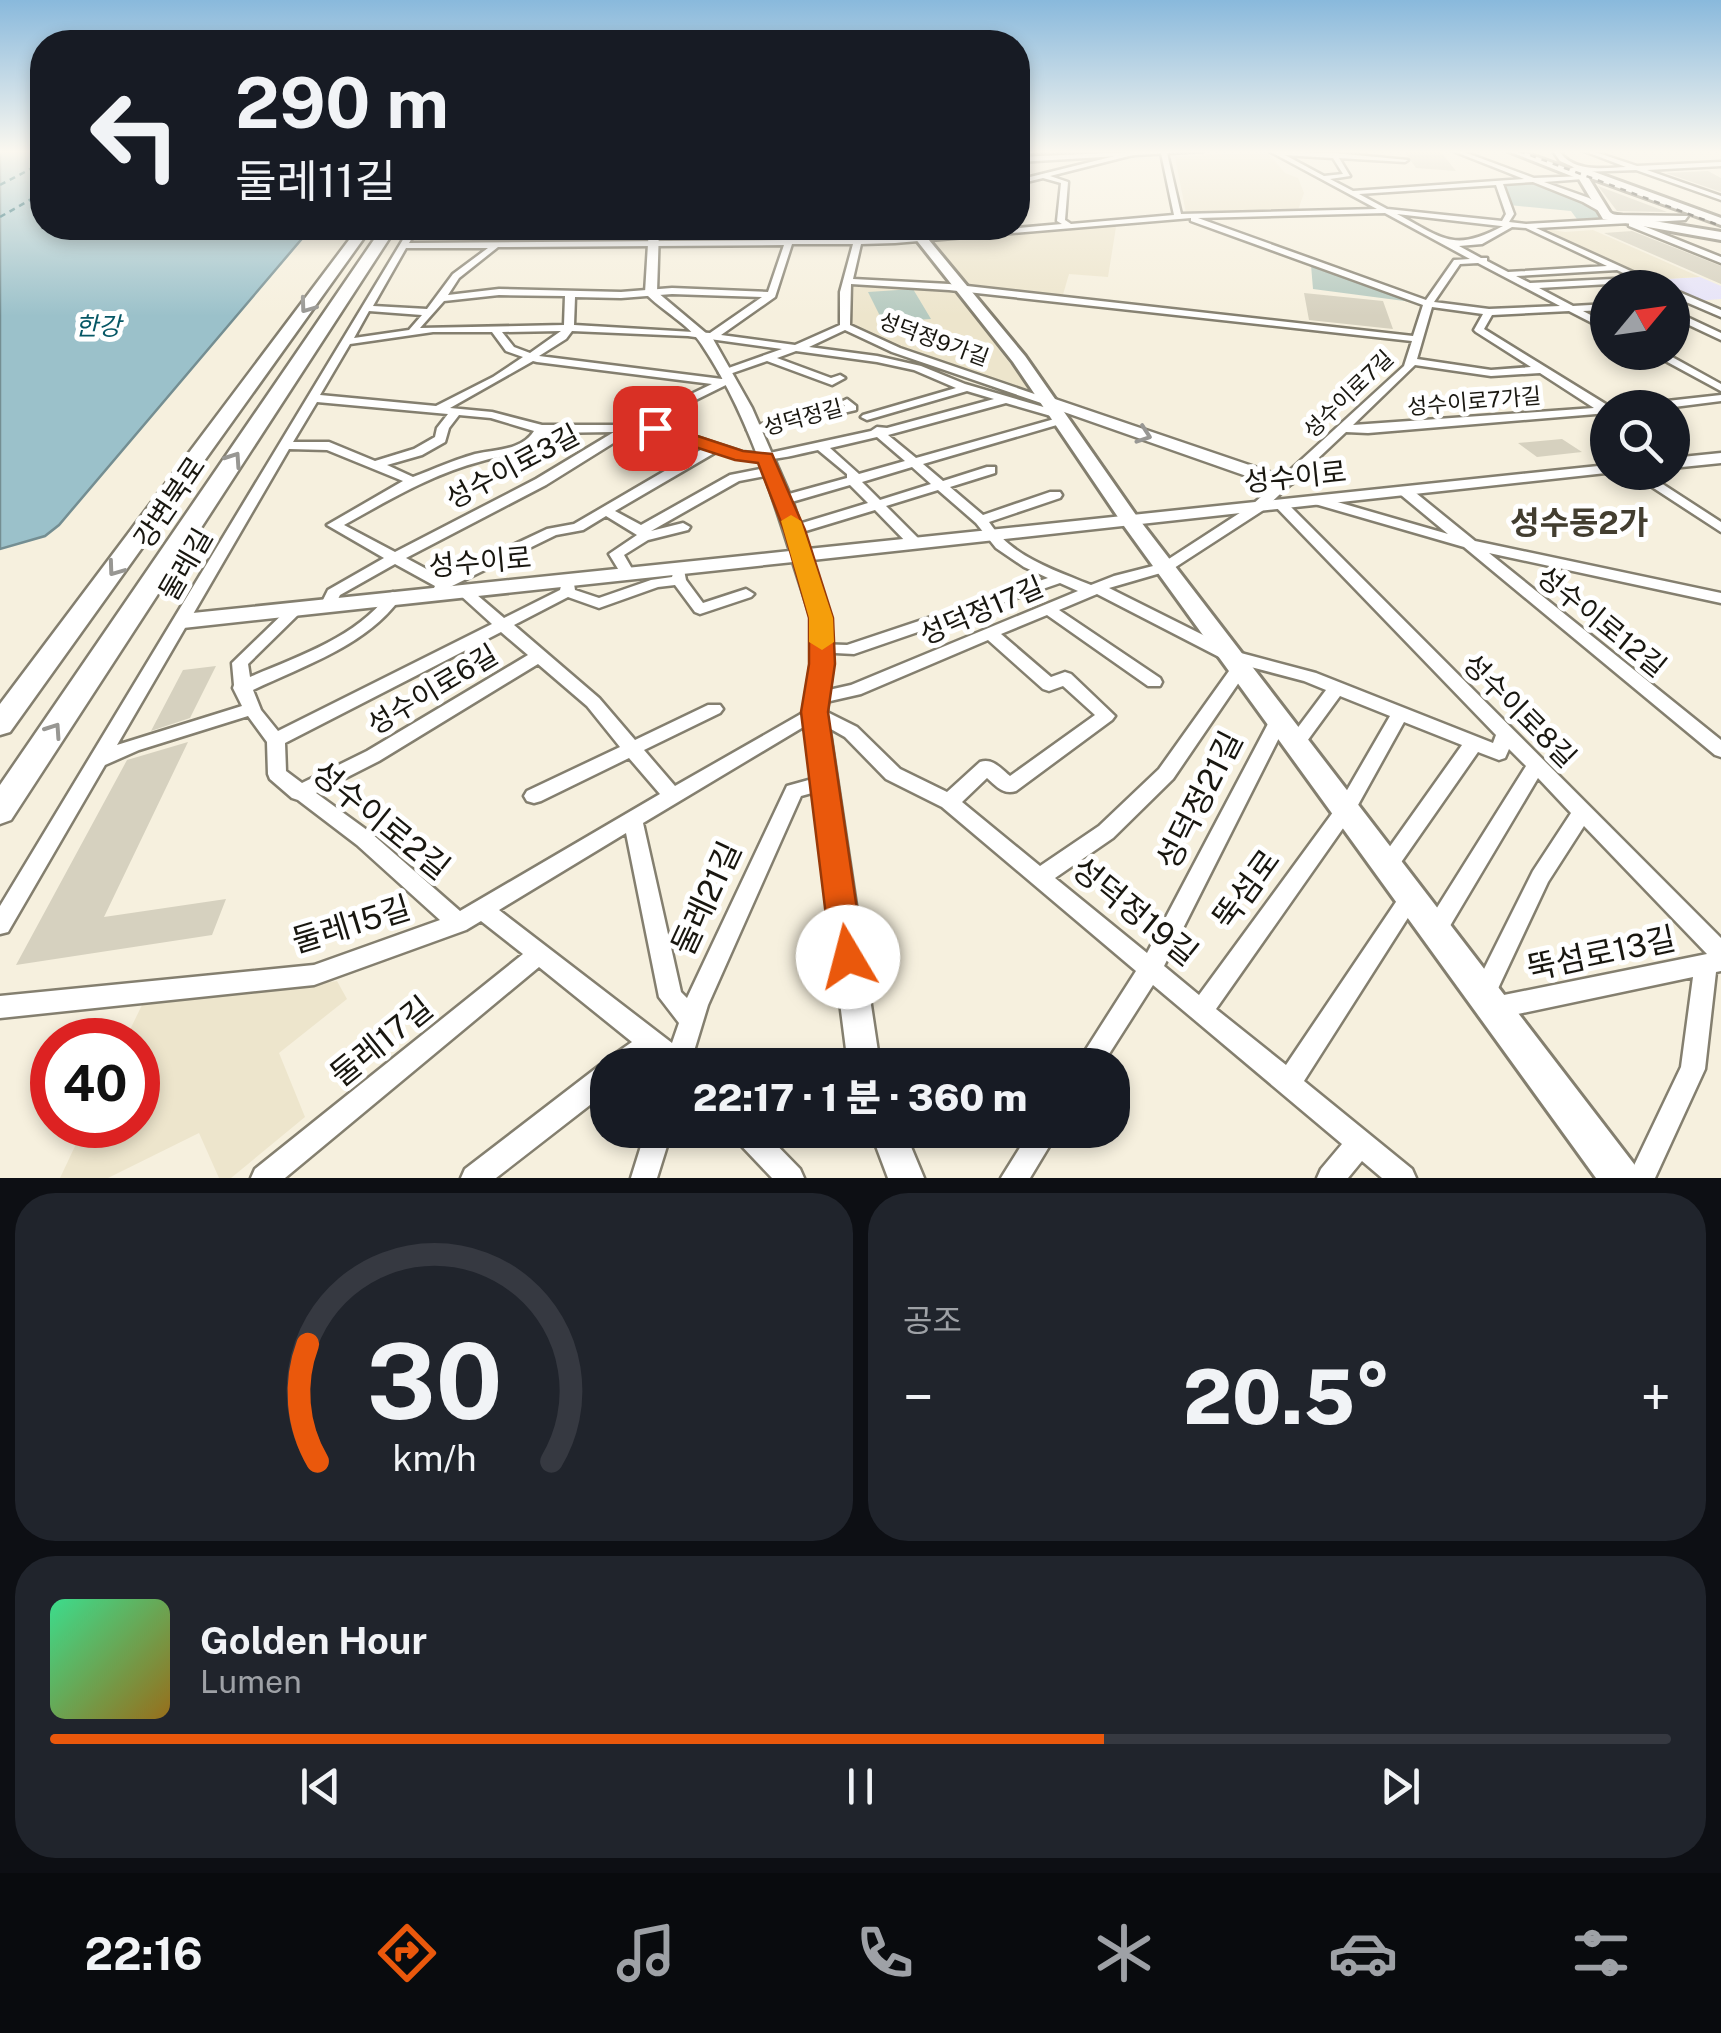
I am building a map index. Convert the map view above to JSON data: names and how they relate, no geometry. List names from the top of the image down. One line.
{"streets":{"highway":["강변북로"],"street":["성덕정9가길","성수이로7길","성수이로7가길","성덕정길","성수이로3길","성수이로","둘레길","성덕정17길","성수이로12길","성수이로6길","성수이로8길","성덕정21길","성수이로2길","뚝섬로","둘레21길","성덕정19길","둘레15길","뚝섬로13길","둘레17길"]},"crossings":[["성덕정9가길","성수이로7길"],["성수이로7길","성수이로7가길"],["성수이로7길","성수이로"],["성덕정길","성수이로3길"],["성덕정길","성수이로"],["성덕정길","성덕정17길"],["성덕정길","둘레21길"],["성덕정길","성덕정19길"],["성덕정길","둘레15길"],["성수이로3길","성수이로"],["성수이로","둘레길"],["성수이로","성수이로12길"],["성수이로","성수이로6길"],["성수이로","성수이로8길"],["성수이로","성수이로2길"],["성덕정17길","성덕정19길"],["성덕정17길","둘레15길"],["성수이로6길","성수이로2길"],["성수이로6길","둘레15길"],["성수이로8길","뚝섬로13길"],["성덕정21길","성덕정19길"],["성수이로2길","둘레15길"],["뚝섬로","성덕정19길"],["성덕정19길","둘레15길"]],"districts":["성수동2가"],"water":["한강"],"north":"top right","page":{"turn":["290 m","둘레11길"],"limit":"40","trip":"22:17 · 1 분 · 360 m","tile":"공조","heat":["−","20.5°","+"],"song":["Golden Hour","Lumen"],"tabs":"22:16","gauge":["30","km/h"]}}
